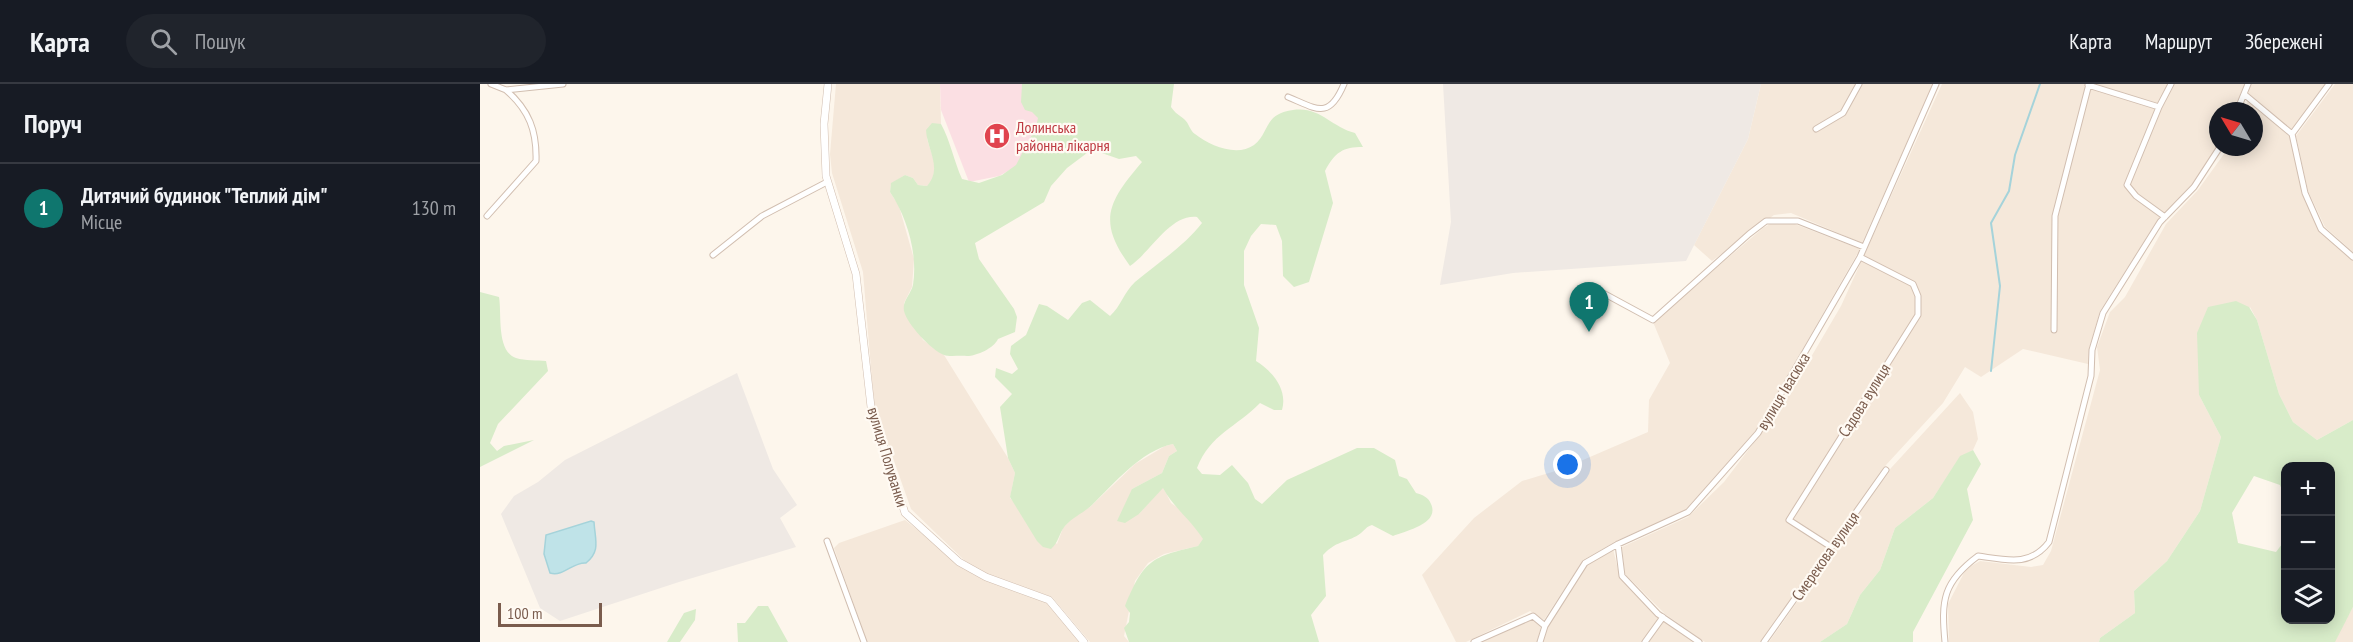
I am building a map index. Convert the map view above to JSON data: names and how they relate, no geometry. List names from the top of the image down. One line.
{"streets":{"street":["вулиця Івасюка","Садова вулиця","вулиця Полуванки","Смерекова вулиця"]},"crossings":[["вулиця Івасюка","Садова вулиця"],["Садова вулиця","Смерекова вулиця"]],"places":{"hospital":["Долинська районна лікарня"]},"scale_bar":"100 m","north":"top left","page":{"header":"Карта","search":"Пошук","nav":["Карта","Маршрут","Збережені"],"heading":"Поруч","list":[{"mark":"1","name":"Дитячий будинок \"Теплий дім\"","note":"Місце","value":"130 m"}],"pins":"1","map_buttons":["+","−"],"scale":"100 m"}}
